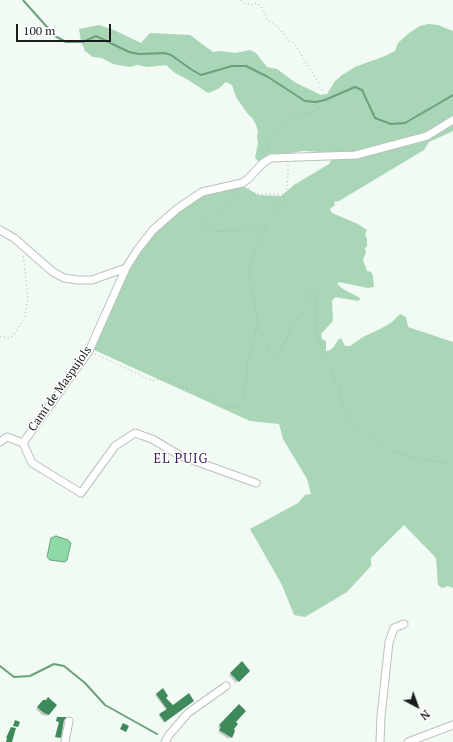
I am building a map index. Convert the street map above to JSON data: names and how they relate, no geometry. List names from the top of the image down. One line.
{"streets":{"street":["Camí de Maspujols"]},"districts":["EL PUIG"],"scale_bar":"100 m","north":"bottom right"}
